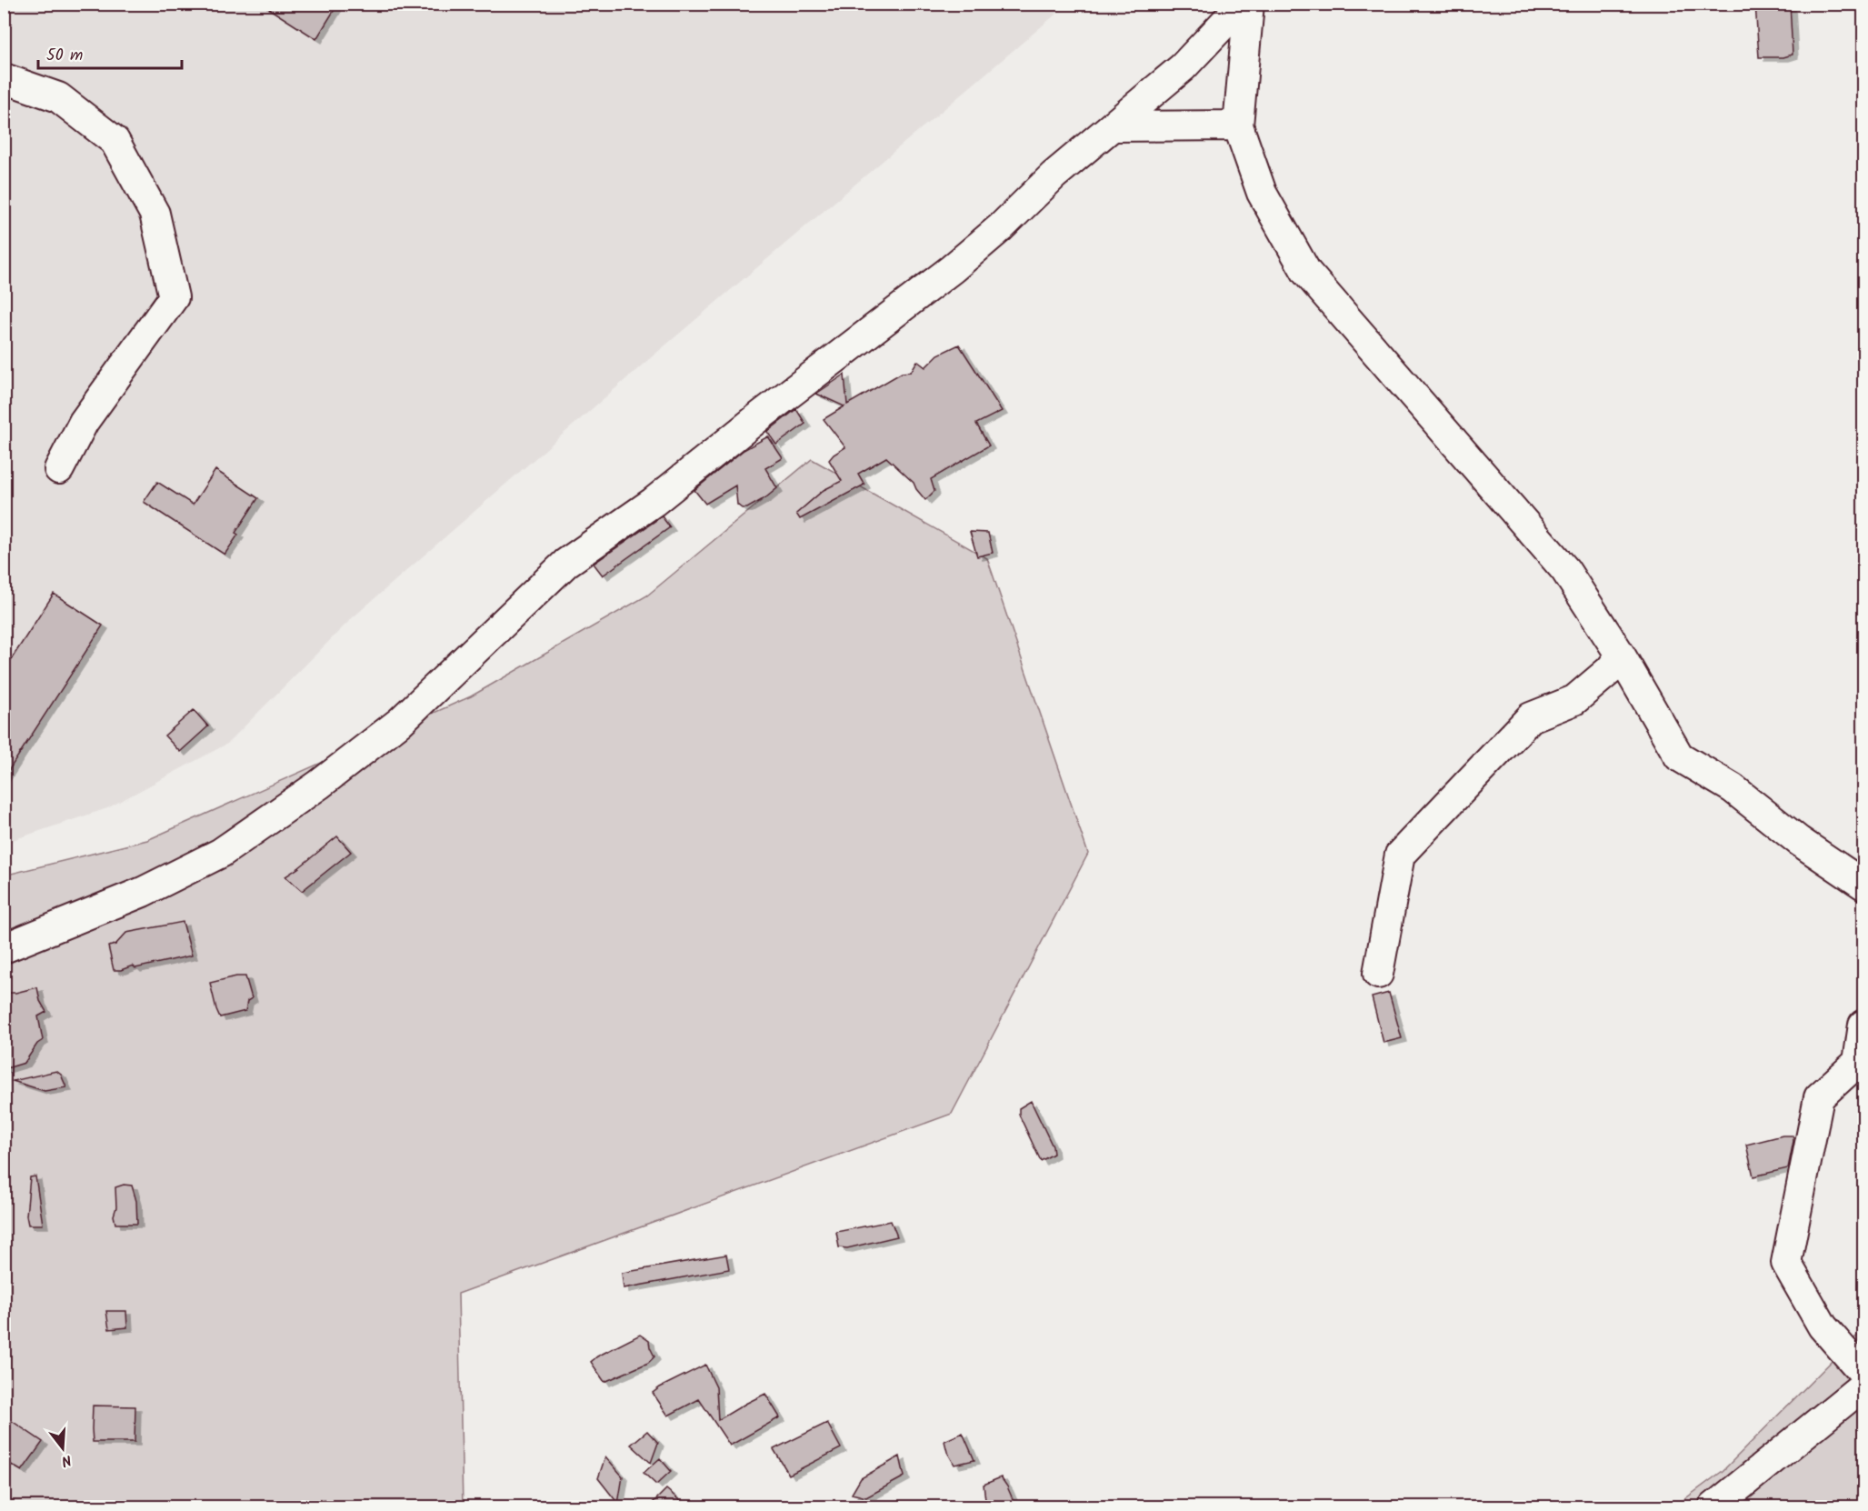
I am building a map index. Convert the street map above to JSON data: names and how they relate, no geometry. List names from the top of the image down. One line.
{"scale_bar":"50 m","north":"bottom"}
